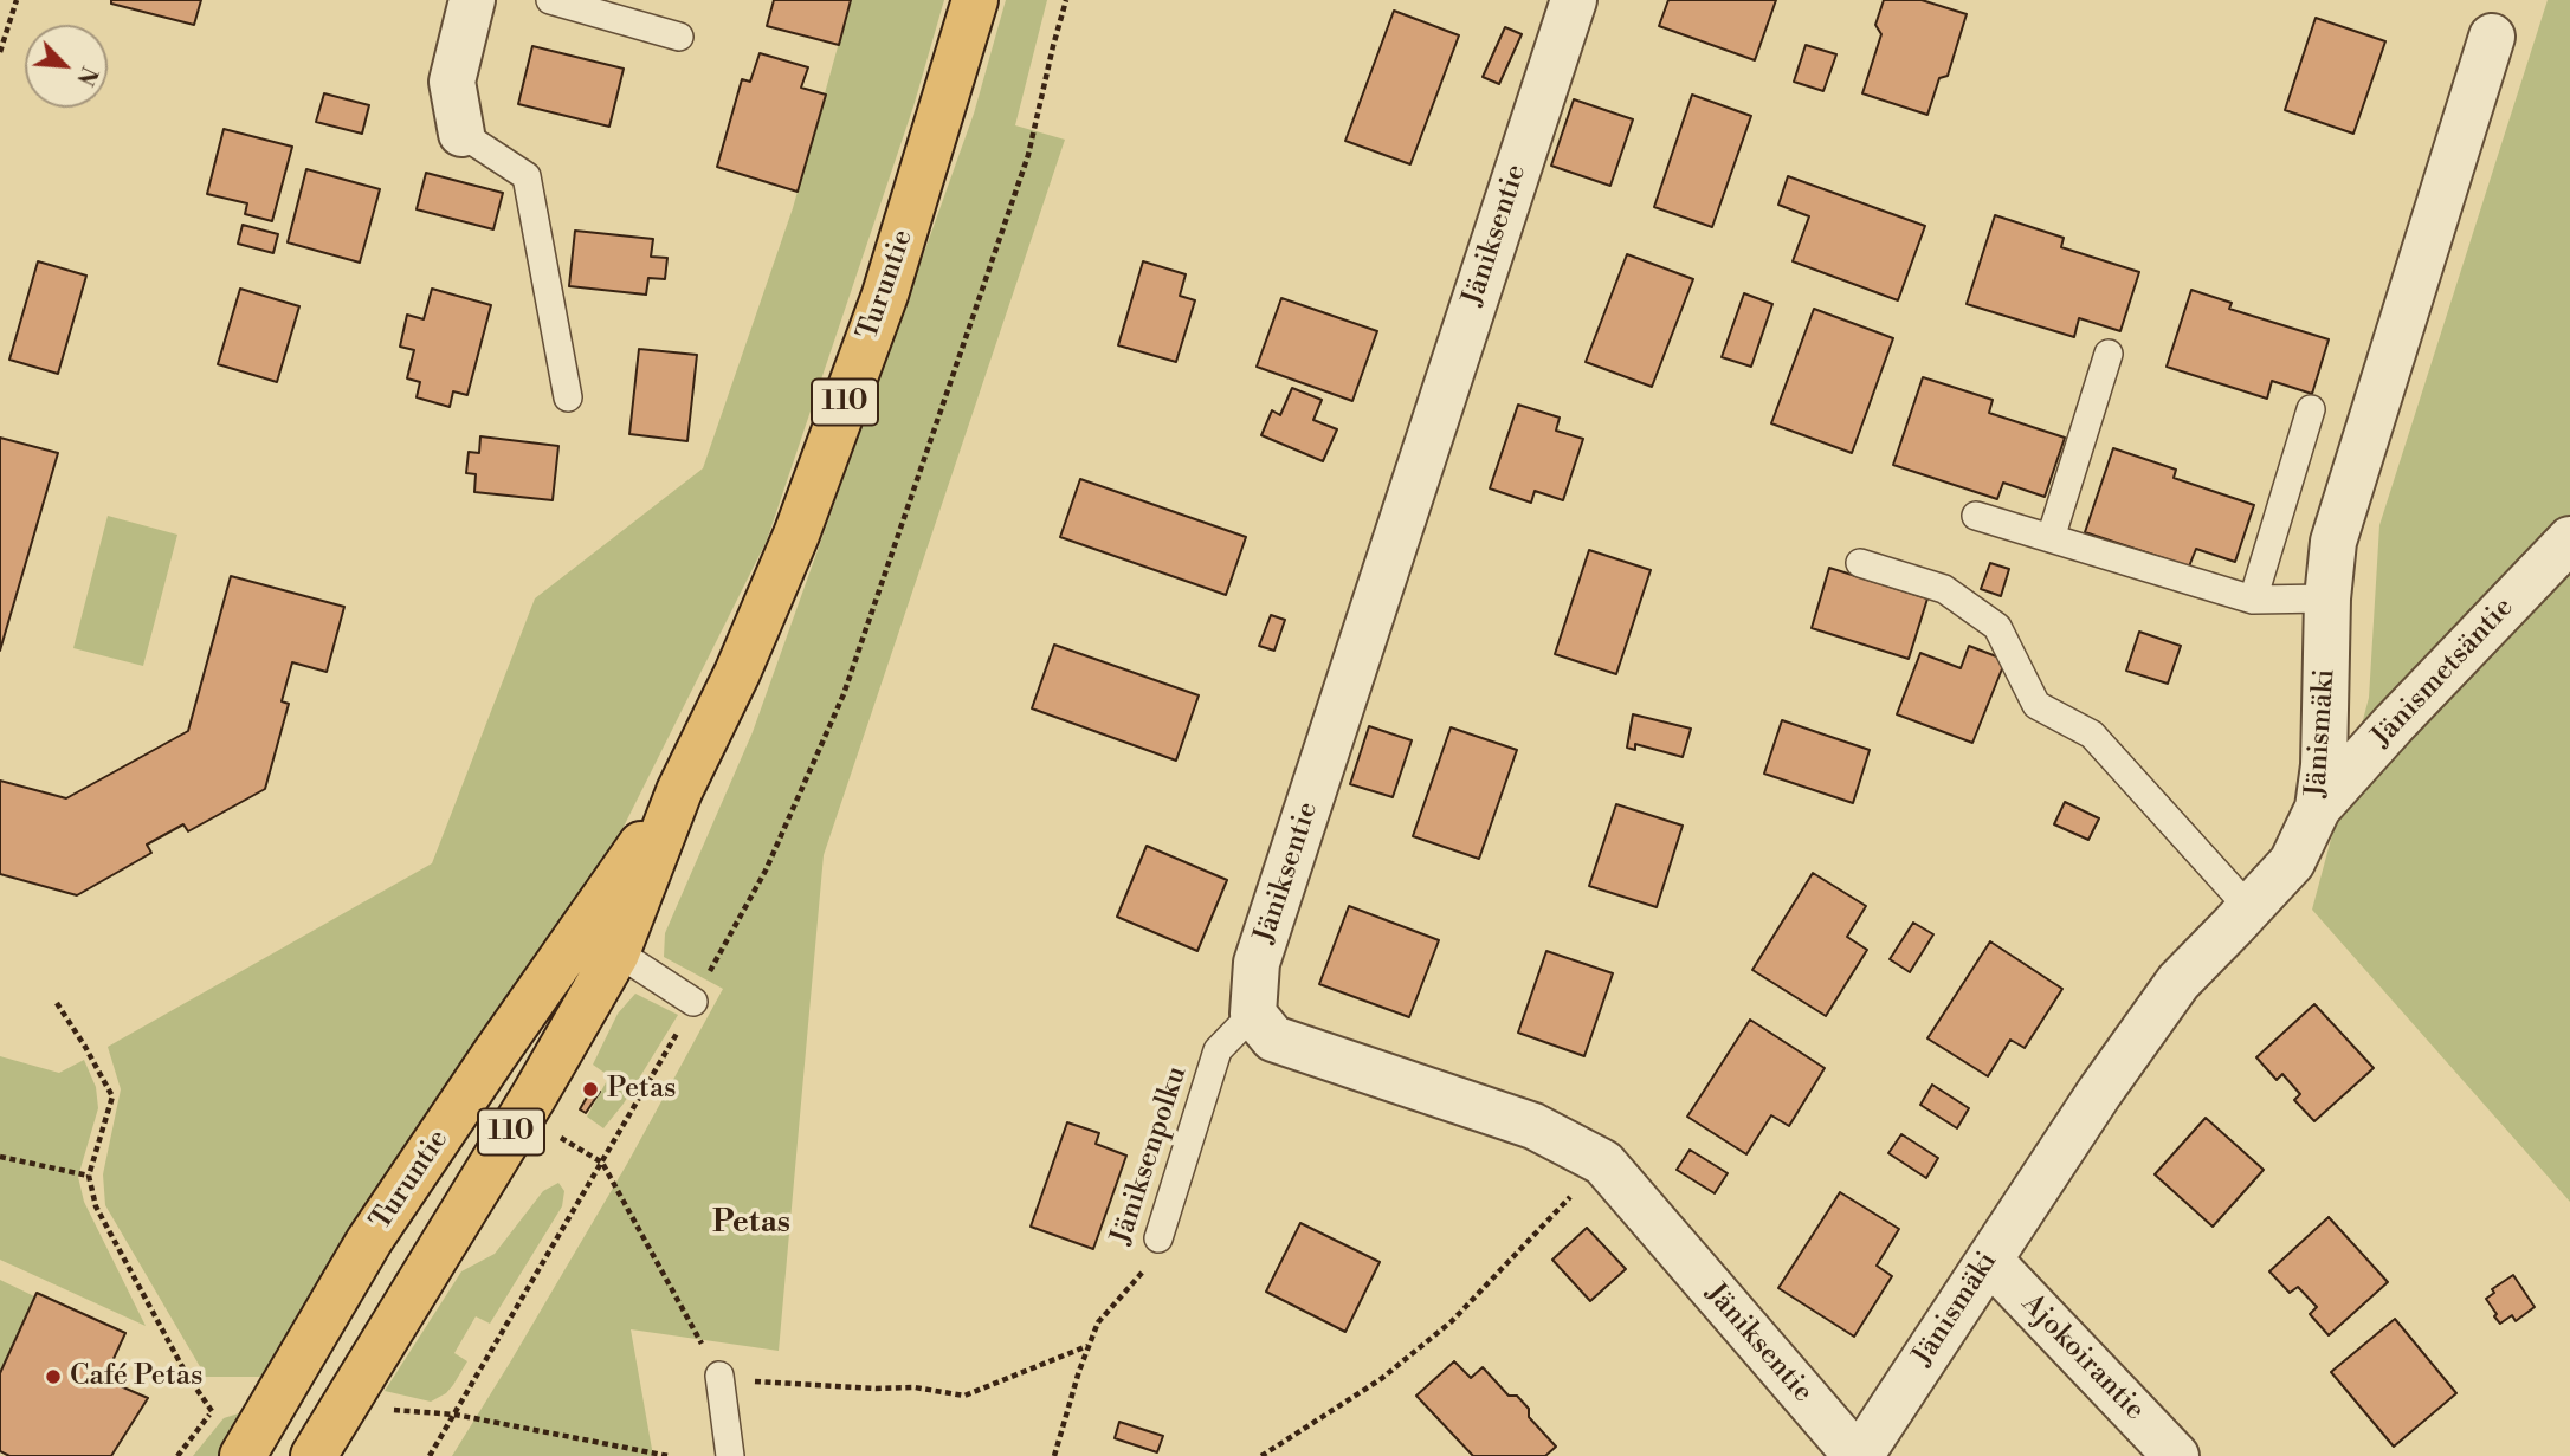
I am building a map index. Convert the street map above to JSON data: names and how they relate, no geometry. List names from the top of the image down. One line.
{"streets":{"main road":["Turuntie","110"],"street":["Jäniksentie","Jänismetsäntie","Jänismäki","Ajokoirantie"],"lane":["Jäniksenpolku"]},"crossings":[["Jäniksentie","Jänismäki"],["Jäniksentie","Jäniksenpolku"],["Jänismetsäntie","Jänismäki"],["Jänismäki","Ajokoirantie"]],"districts":["Petas"],"places":["Petas","Café Petas"],"north":"bottom right"}
